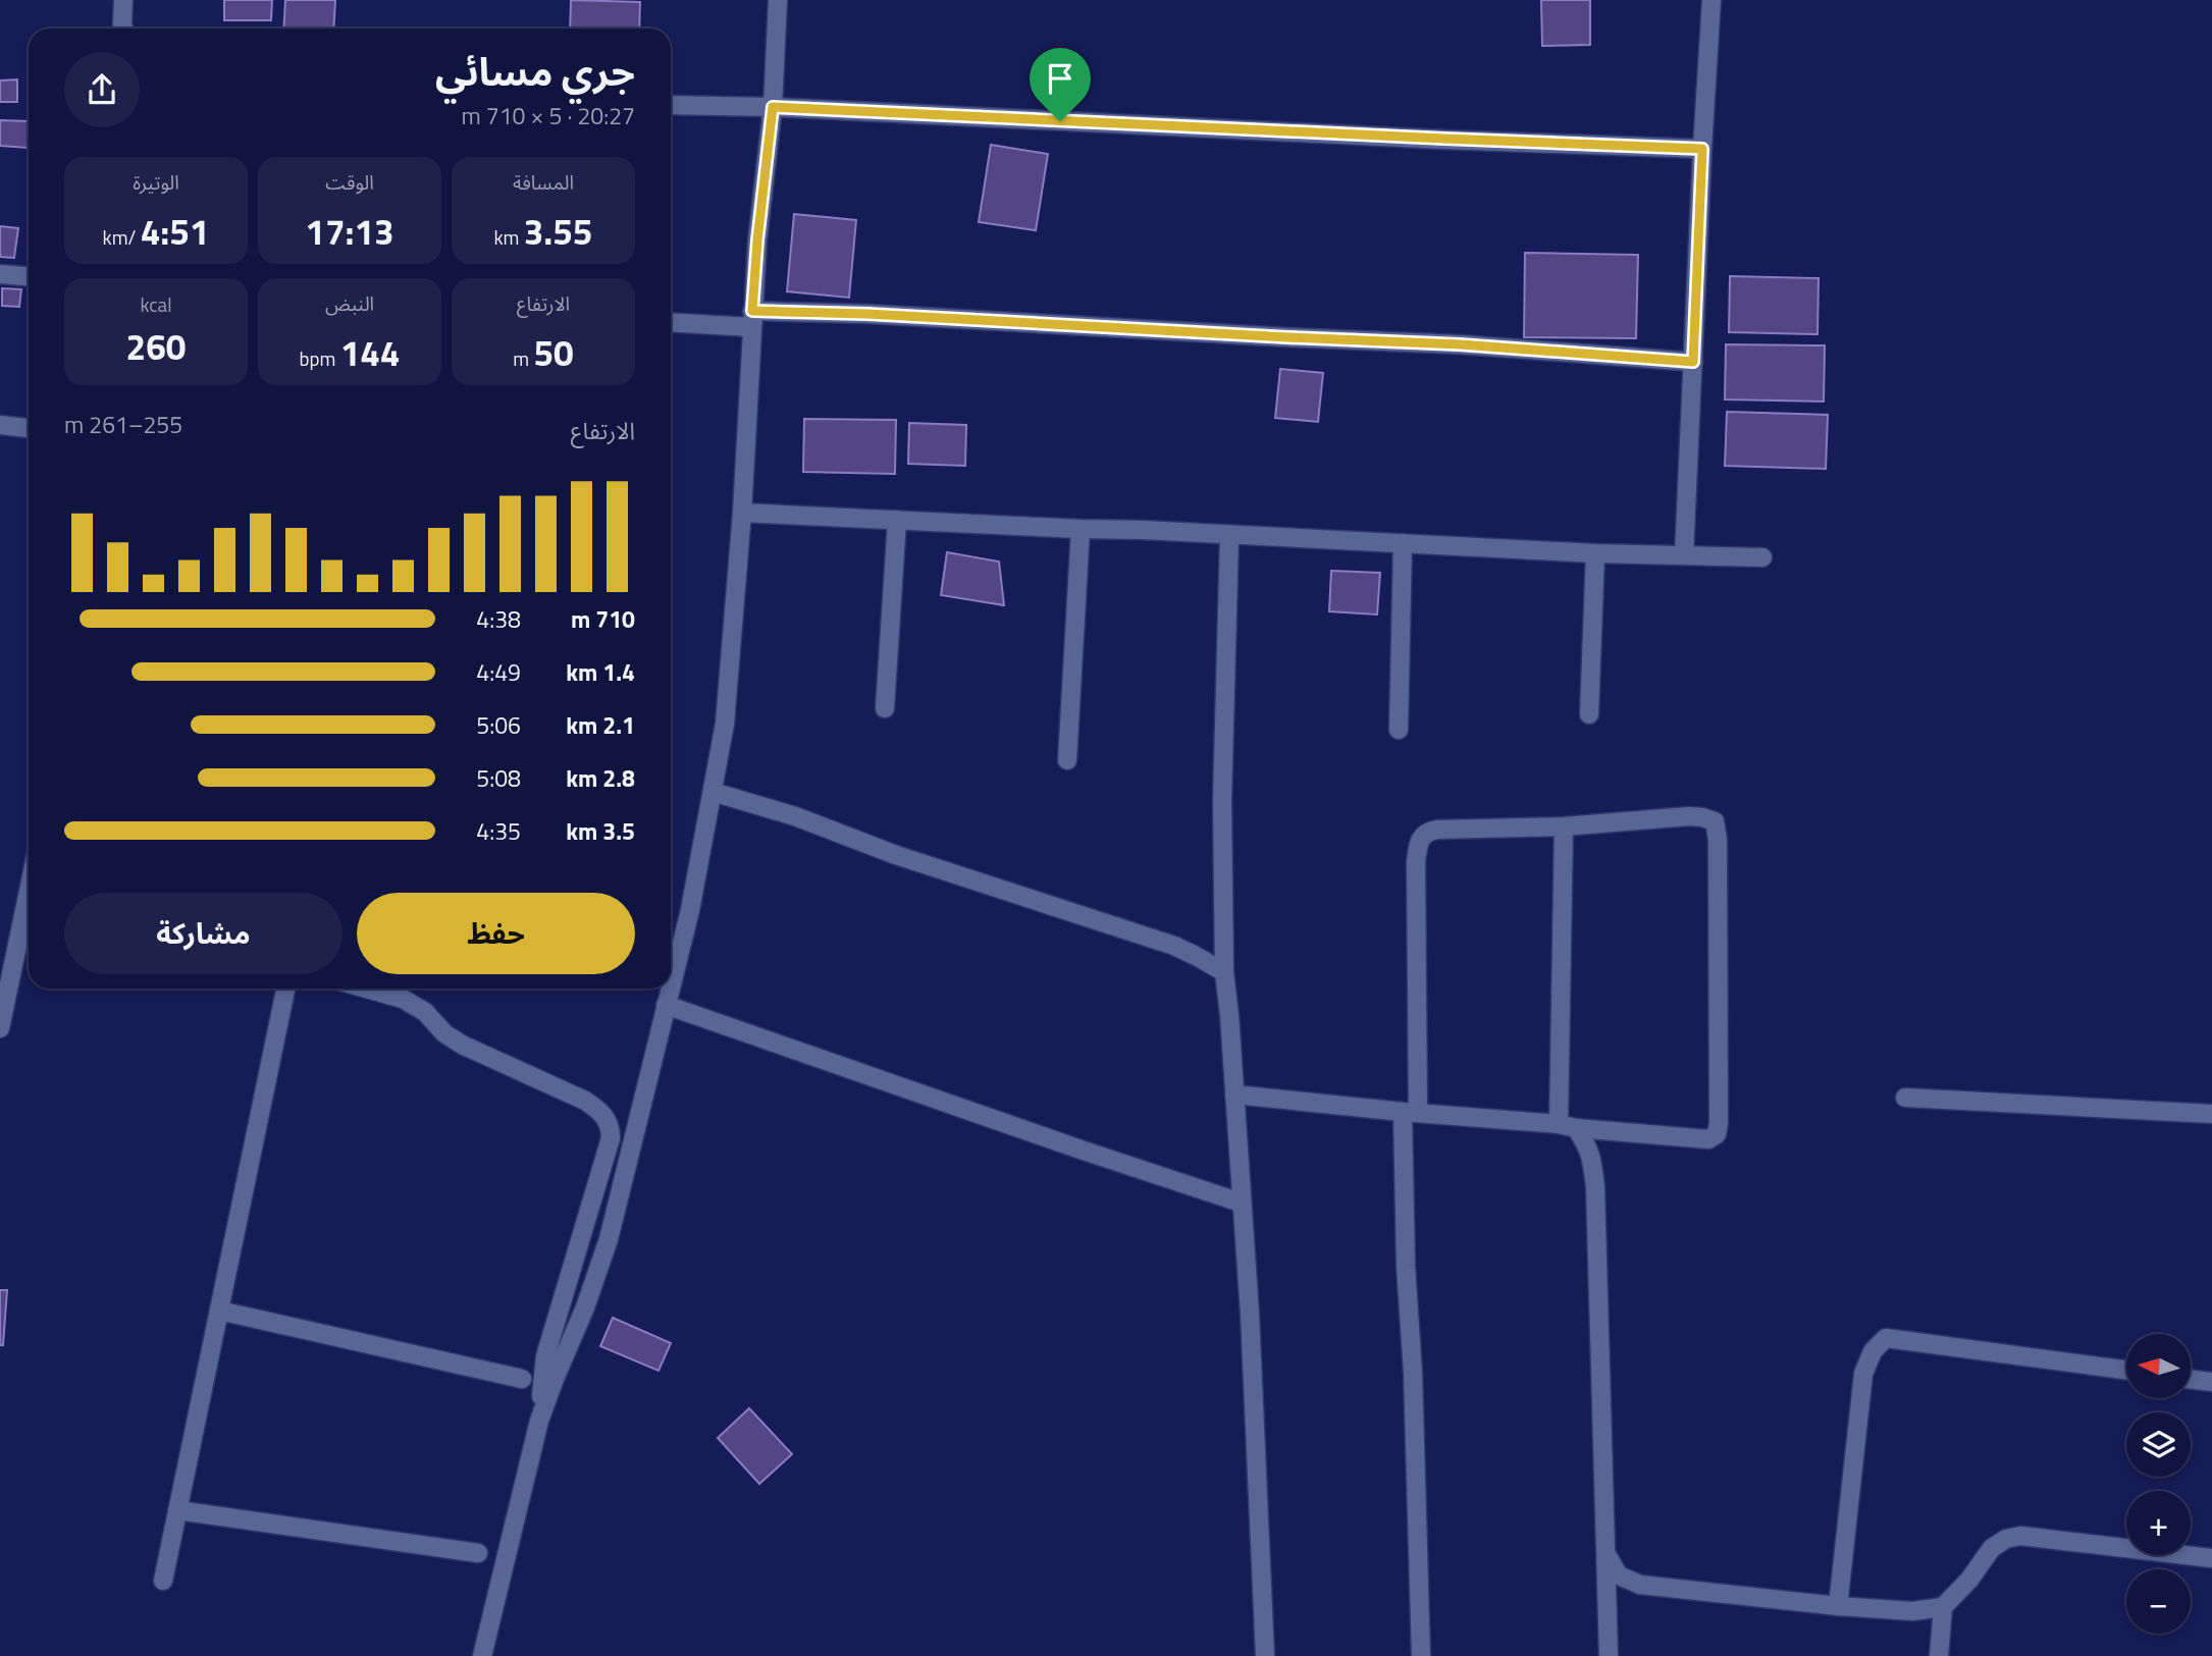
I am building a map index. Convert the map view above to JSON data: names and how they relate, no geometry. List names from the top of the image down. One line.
{"north":"left","page":{"heading":["جري مسائي","20:27 · 5 × 710 m"],"stats":[["المسافة","3.55 km"],["الوقت","17:13"],["الوتيرة","4:51 /km"],["الارتفاع","50 m"],["النبض","144 bpm"],["kcal","260"]],"chart":["الارتفاع","255–261 m"],"list":[{"name":"710 m","note":"4:38"},{"name":"1.4 km","note":"4:49"},{"name":"2.1 km","note":"5:06"},{"name":"2.8 km","note":"5:08"},{"name":"3.5 km","note":"4:35"}],"buttons":["حفظ","مشاركة"],"map_buttons":["+","−"]}}
